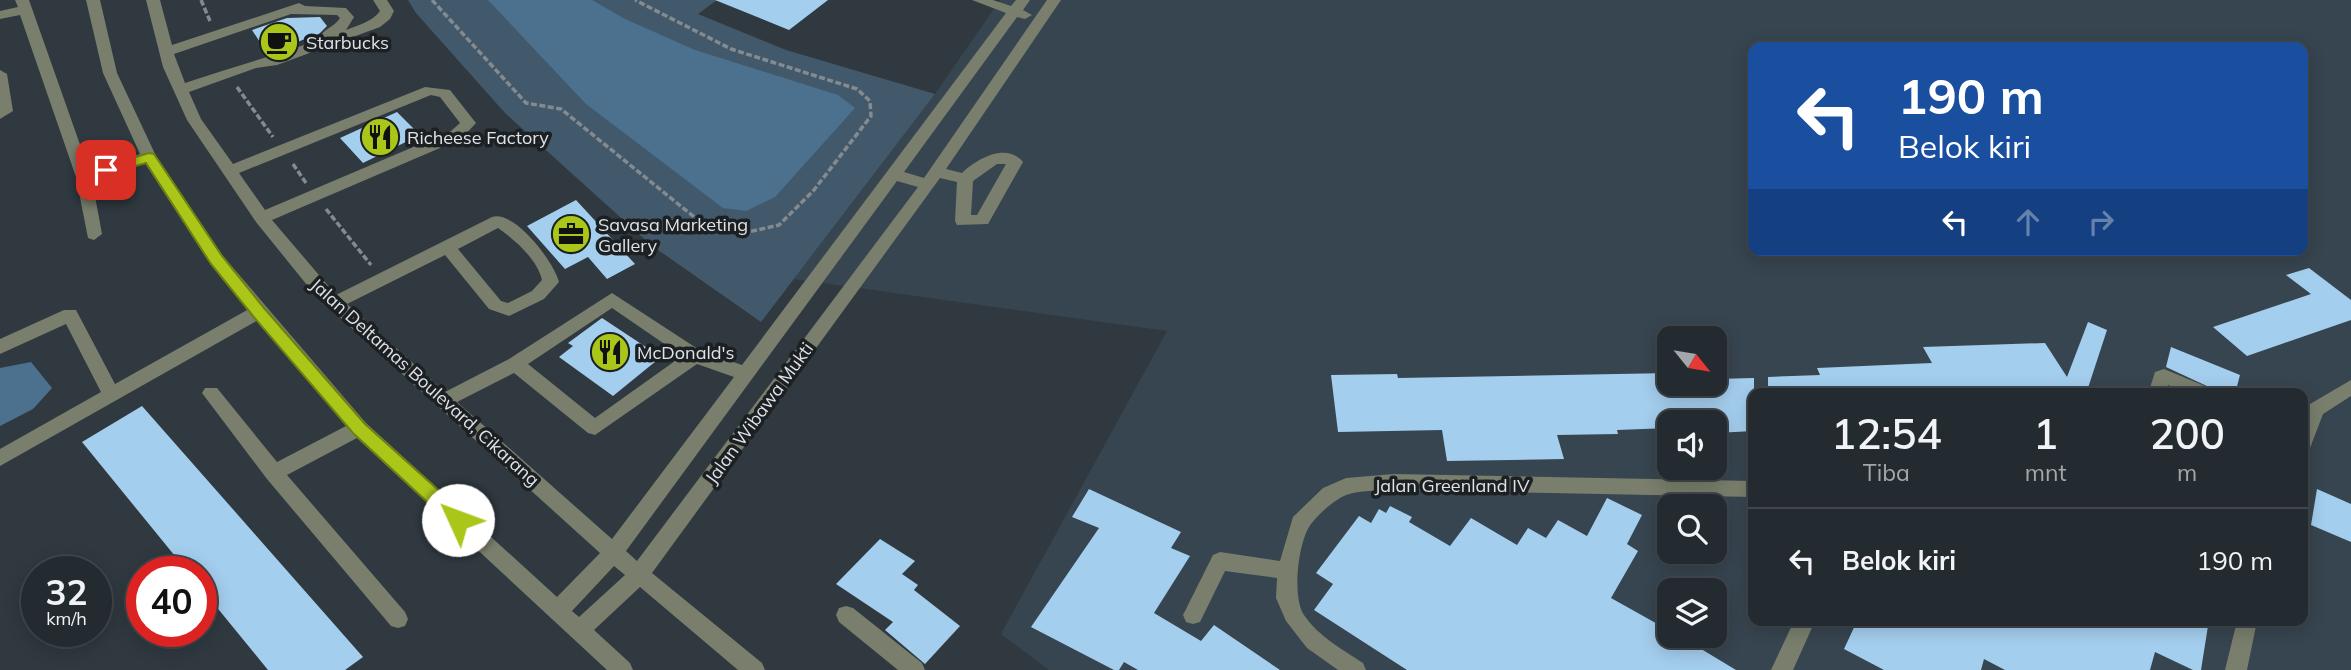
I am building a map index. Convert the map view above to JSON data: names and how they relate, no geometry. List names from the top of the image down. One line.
{"streets":{"street":["Jalan Deltamas Boulevard, Cikarang","Jalan Wibawa Mukti","Jalan Greenland IV"]},"crossings":[["Jalan Deltamas Boulevard, Cikarang","Jalan Wibawa Mukti"]],"places":{"cafe":["Starbucks"],"restaurant":["Richeese Factory","McDonald's"],"office":["Savasa Marketing Gallery"]},"north":"bottom right","page":{"turn":["190 m","Belok kiri"],"eta":["12:54","Tiba","1","mnt","200","m"],"list":[{"name":"Belok kiri","value":"190 m"}],"speed":"32 km/h","limit":"40"}}
